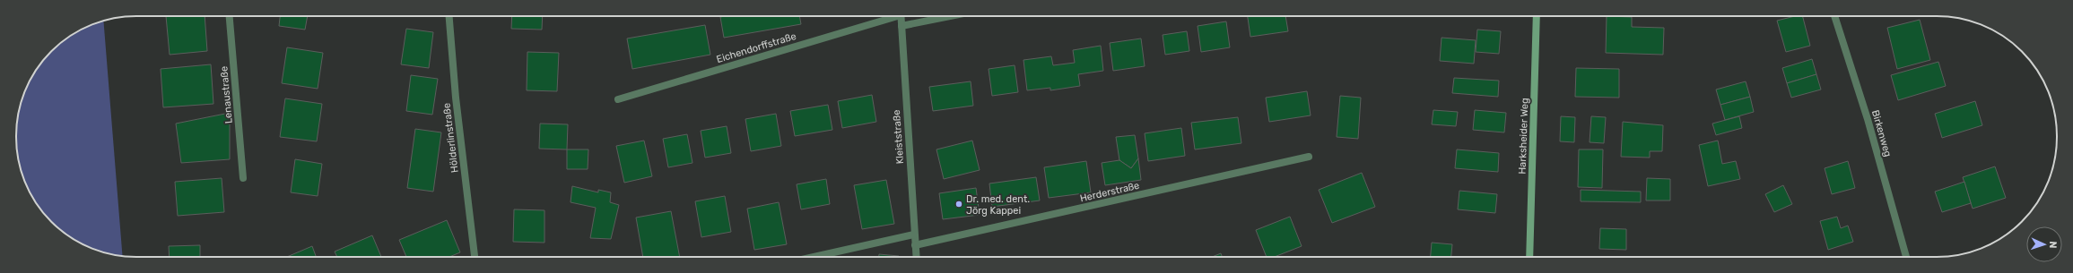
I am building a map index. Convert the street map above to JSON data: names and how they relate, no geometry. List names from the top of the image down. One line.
{"streets":{"main road":["Harksheider Weg"],"street":["Eichendorffstraße","Lenaustraße","Birkenweg","Kleiststraße","Hölderlinstraße","Herderstraße"]},"crossings":[["Kleiststraße","Herderstraße"]],"places":["Dr. med. dent. Jörg Kappei"],"north":"right"}
